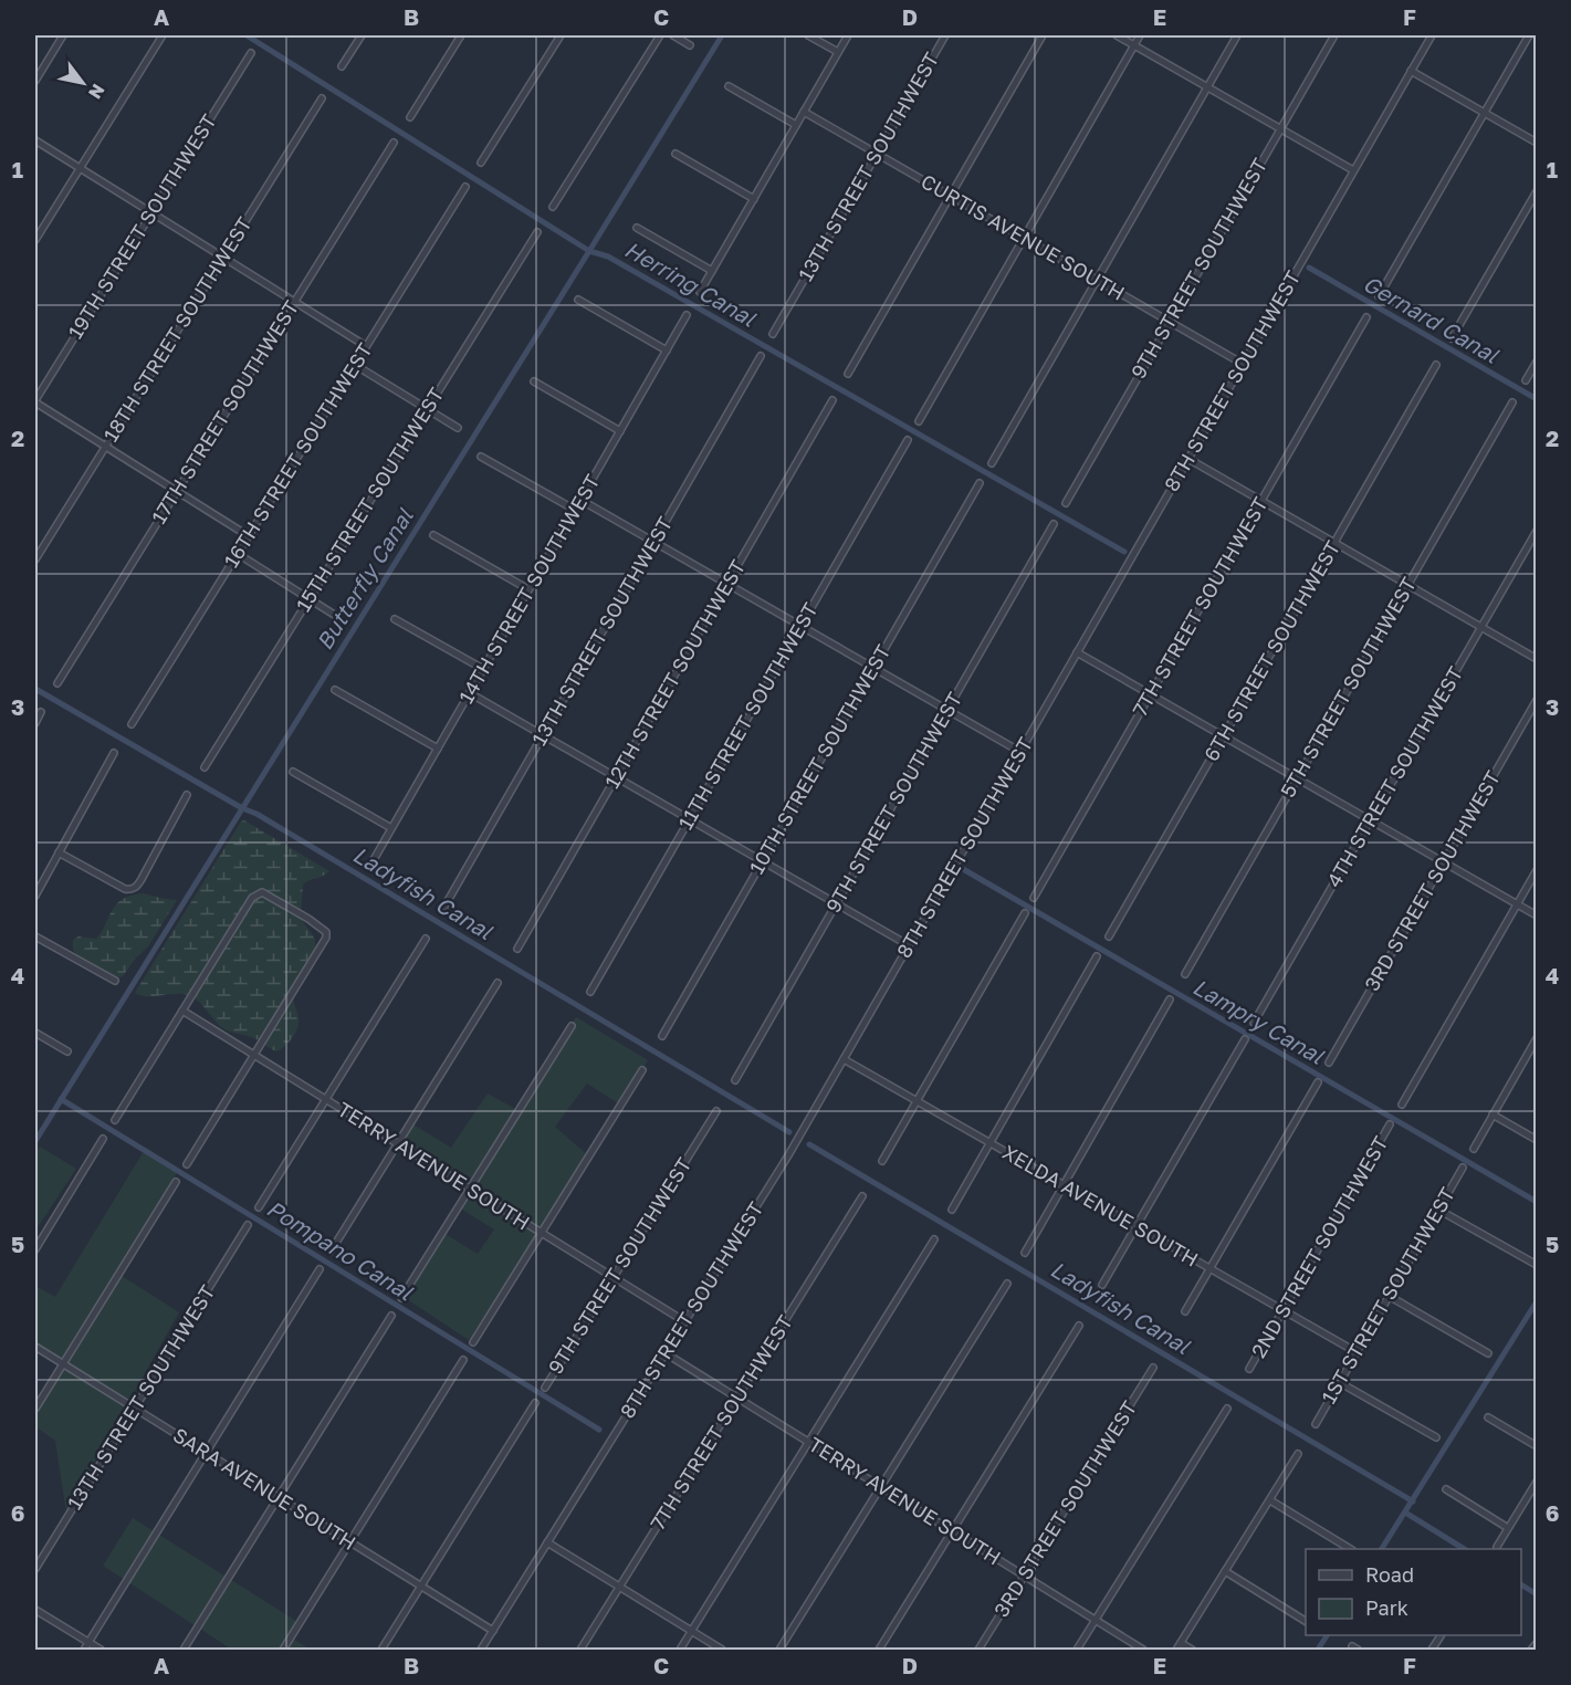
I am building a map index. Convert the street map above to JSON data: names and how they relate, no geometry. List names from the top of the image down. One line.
{"streets":{"street":["13TH STREET SOUTHWEST","19TH STREET SOUTHWEST","CURTIS AVENUE SOUTH","9TH STREET SOUTHWEST","18TH STREET SOUTHWEST","8TH STREET SOUTHWEST","17TH STREET SOUTHWEST","16TH STREET SOUTHWEST","15TH STREET SOUTHWEST","14TH STREET SOUTHWEST","7TH STREET SOUTHWEST","6TH STREET SOUTHWEST","12TH STREET SOUTHWEST","5TH STREET SOUTHWEST","11TH STREET SOUTHWEST","10TH STREET SOUTHWEST","4TH STREET SOUTHWEST","3RD STREET SOUTHWEST","TERRY AVENUE SOUTH","XELDA AVENUE SOUTH","2ND STREET SOUTHWEST","1ST STREET SOUTHWEST","SARA AVENUE SOUTH"]},"crossings":[["13TH STREET SOUTHWEST","CURTIS AVENUE SOUTH"],["13TH STREET SOUTHWEST","SARA AVENUE SOUTH"],["CURTIS AVENUE SOUTH","9TH STREET SOUTHWEST"],["CURTIS AVENUE SOUTH","8TH STREET SOUTHWEST"],["9TH STREET SOUTHWEST","TERRY AVENUE SOUTH"],["8TH STREET SOUTHWEST","TERRY AVENUE SOUTH"],["8TH STREET SOUTHWEST","XELDA AVENUE SOUTH"],["8TH STREET SOUTHWEST","SARA AVENUE SOUTH"],["7TH STREET SOUTHWEST","TERRY AVENUE SOUTH"],["3RD STREET SOUTHWEST","TERRY AVENUE SOUTH"],["XELDA AVENUE SOUTH","2ND STREET SOUTHWEST"],["XELDA AVENUE SOUTH","1ST STREET SOUTHWEST"]],"water":["Herring Canal","Gernard Canal","Butterfly Canal","Ladyfish Canal","Lampry Canal","Pompano Canal"],"legend":["Road","Park"],"north":"bottom right","grid":{"columns":["A","B","C","D","E","F"],"rows":["1","2","3","4","5","6"]}}
